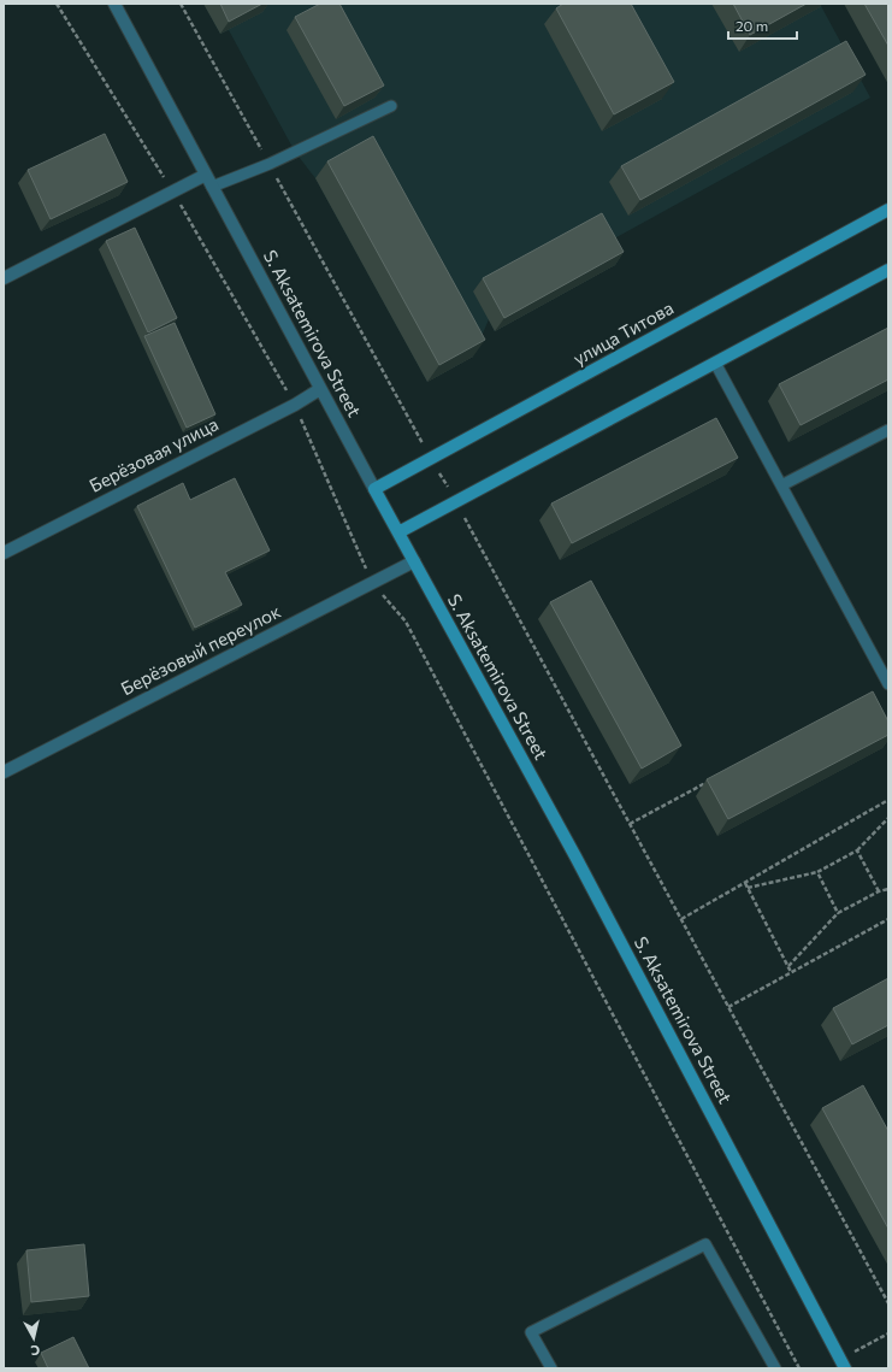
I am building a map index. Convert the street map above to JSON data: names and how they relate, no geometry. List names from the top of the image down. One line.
{"streets":{"street":["S. Aksatemirova Street","улица Титова","Берёзовая улица","Берёзовый переулок"]},"crossings":[["S. Aksatemirova Street","улица Титова"],["S. Aksatemirova Street","Берёзовая улица"],["S. Aksatemirova Street","Берёзовый переулок"]],"scale_bar":"20 m","north":"bottom"}
